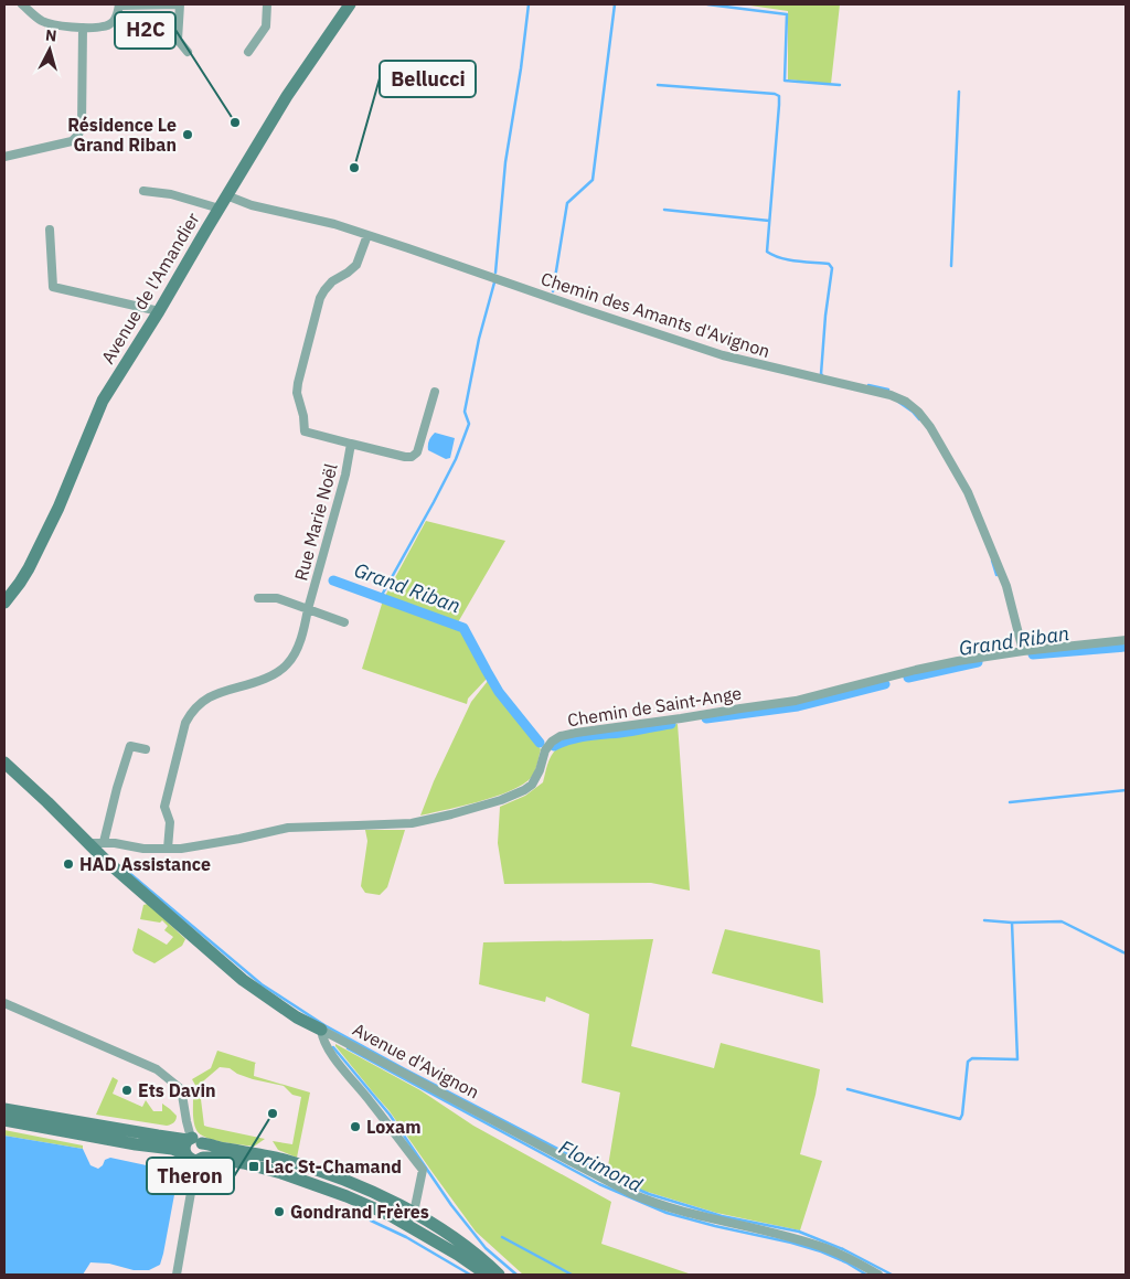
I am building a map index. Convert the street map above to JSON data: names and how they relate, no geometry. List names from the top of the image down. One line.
{"streets":{"main road":["Avenue de l'Amandier","Avenue d'Avignon"],"street":["Chemin des Amants d'Avignon","Rue Marie Noël","Chemin de Saint-Ange"]},"crossings":[["Avenue de l'Amandier","Chemin des Amants d'Avignon"],["Chemin des Amants d'Avignon","Rue Marie Noël"],["Chemin des Amants d'Avignon","Chemin de Saint-Ange"],["Rue Marie Noël","Chemin de Saint-Ange"],["Chemin de Saint-Ange","Avenue d'Avignon"]],"water":["Grand Riban","Florimond"],"places":{"other":["H2C","Résidence Le Grand Riban","Bellucci","HAD Assistance","Ets Davin","Theron","Loxam","Gondrand Frères"],"transit":["Lac St-Chamand"]},"north":"top"}
